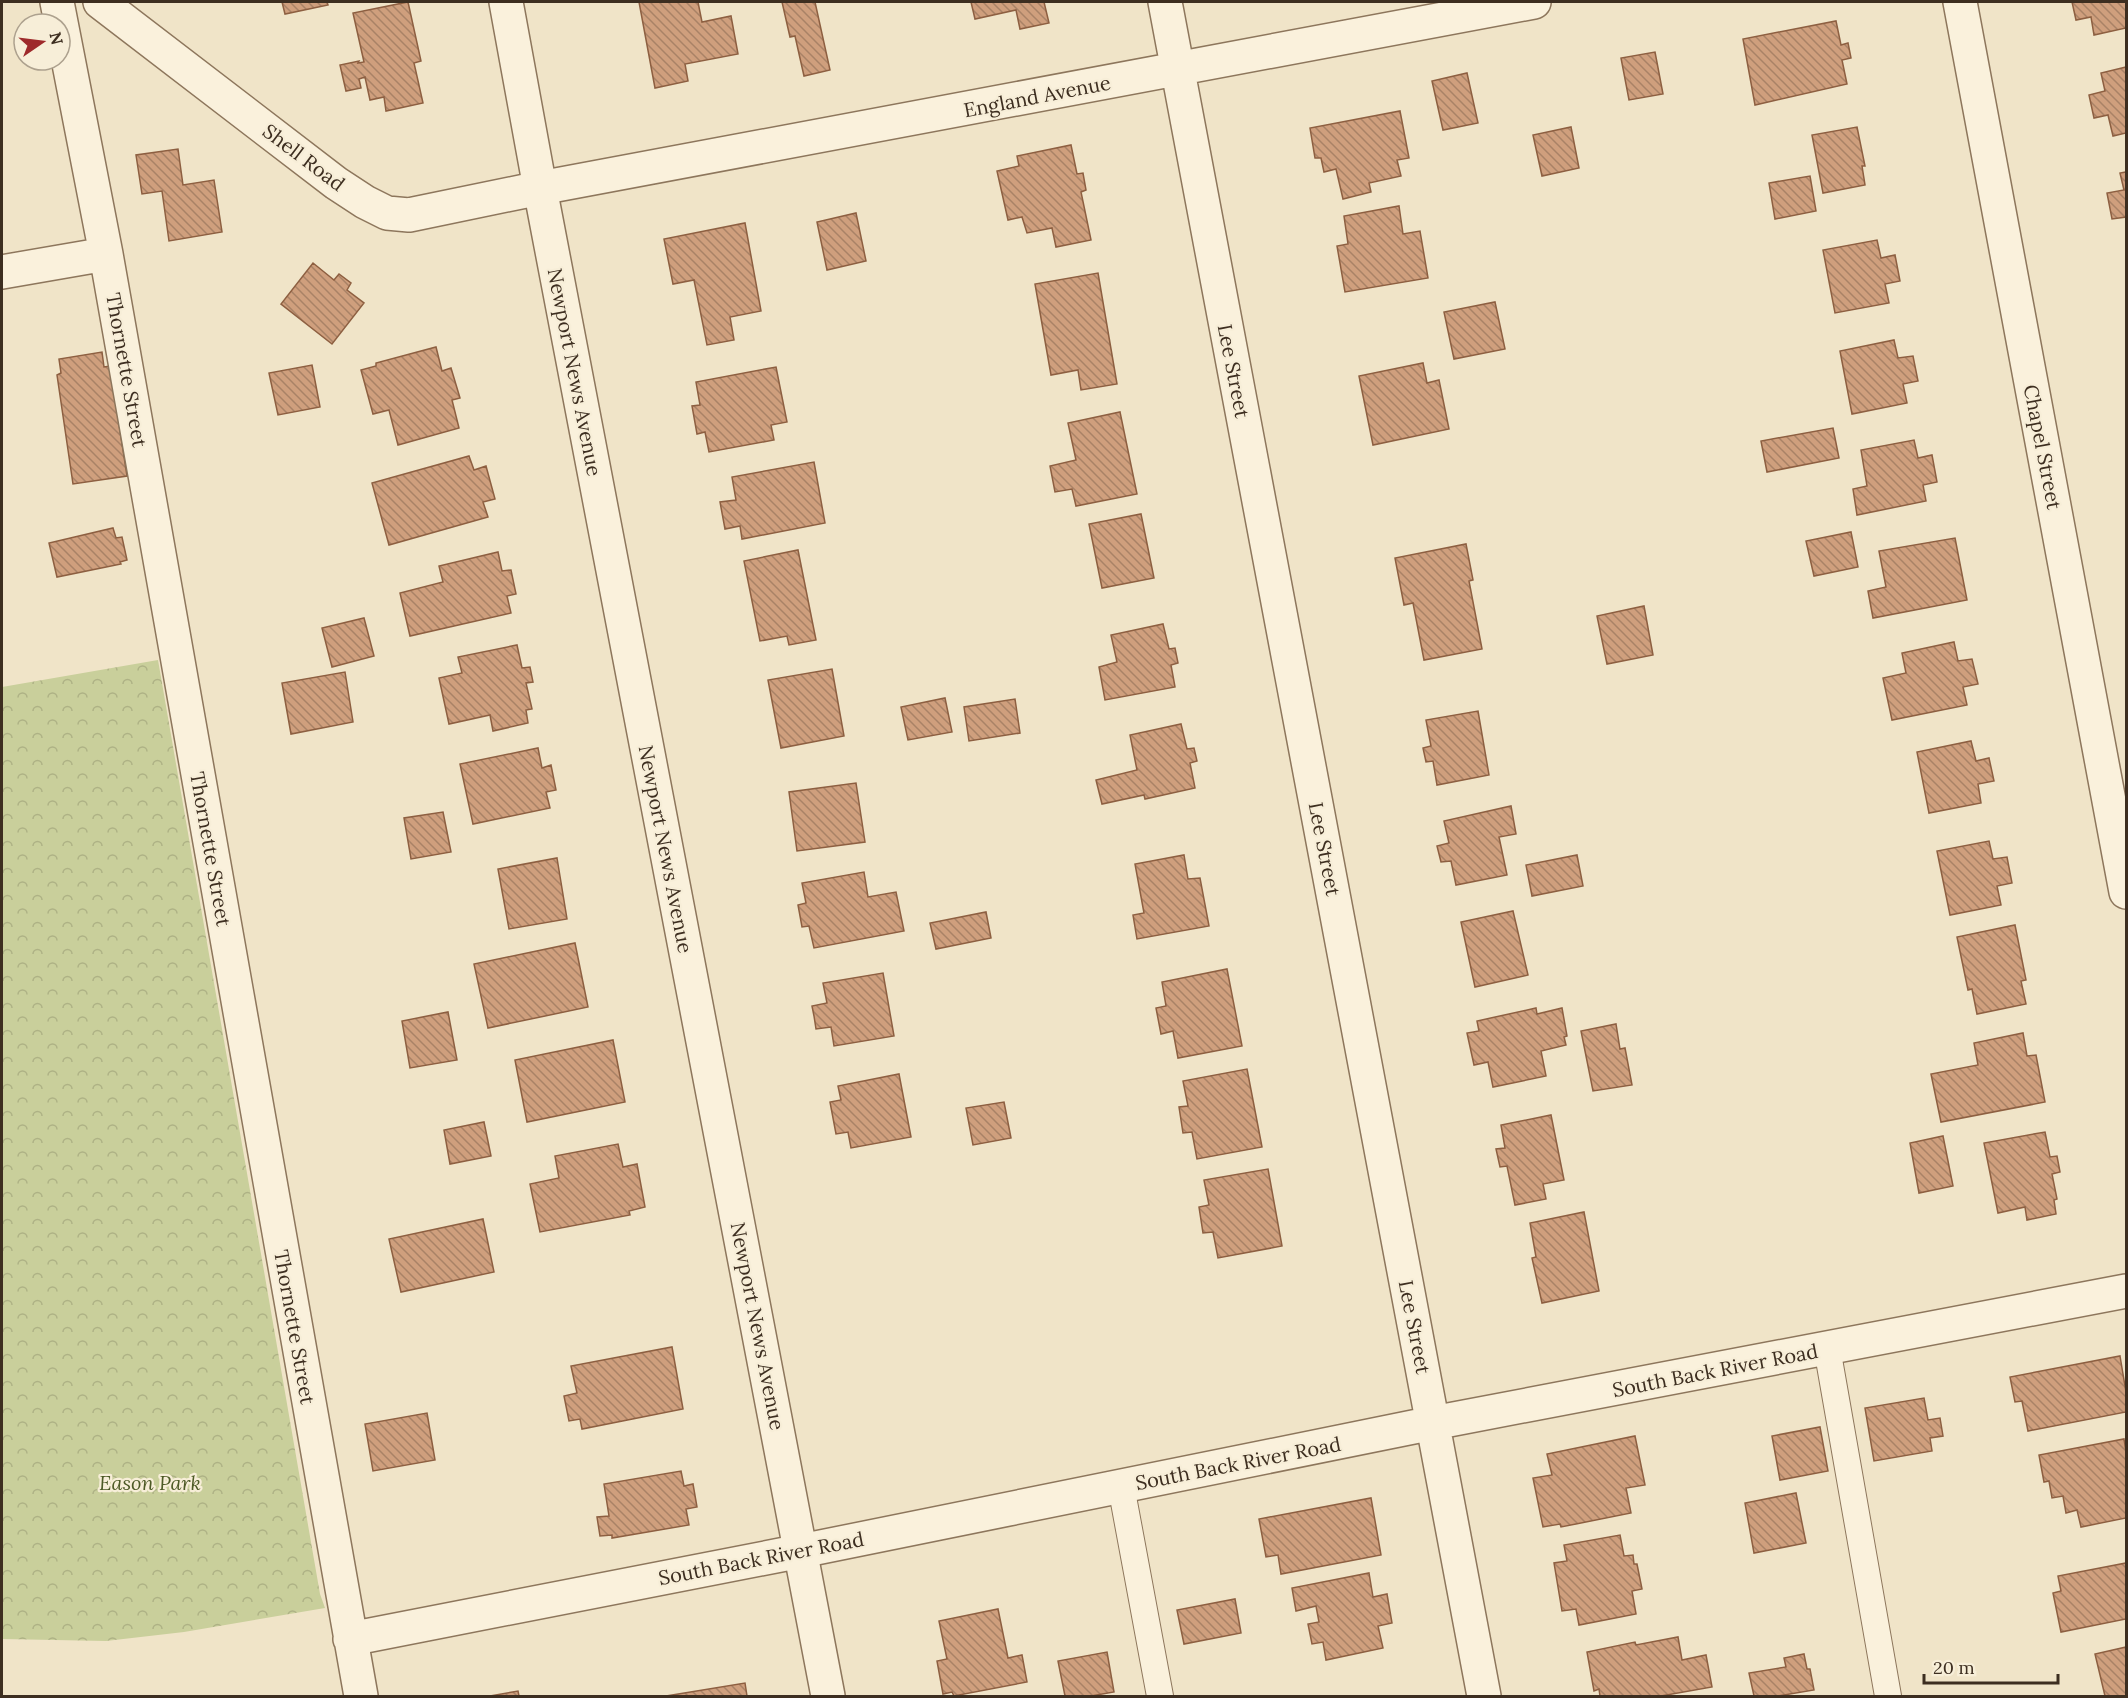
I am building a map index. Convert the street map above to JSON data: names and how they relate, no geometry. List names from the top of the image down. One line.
{"streets":{"street":["England Avenue","Shell Road","Thornette Street","Lee Street","Newport News Avenue","Chapel Street","South Back River Road"]},"crossings":[["England Avenue","Shell Road"],["England Avenue","Lee Street"],["England Avenue","Newport News Avenue"],["Shell Road","Newport News Avenue"],["Thornette Street","South Back River Road"],["Lee Street","South Back River Road"],["Newport News Avenue","South Back River Road"]],"parks":["Eason Park"],"scale_bar":"20 m","north":"right"}
